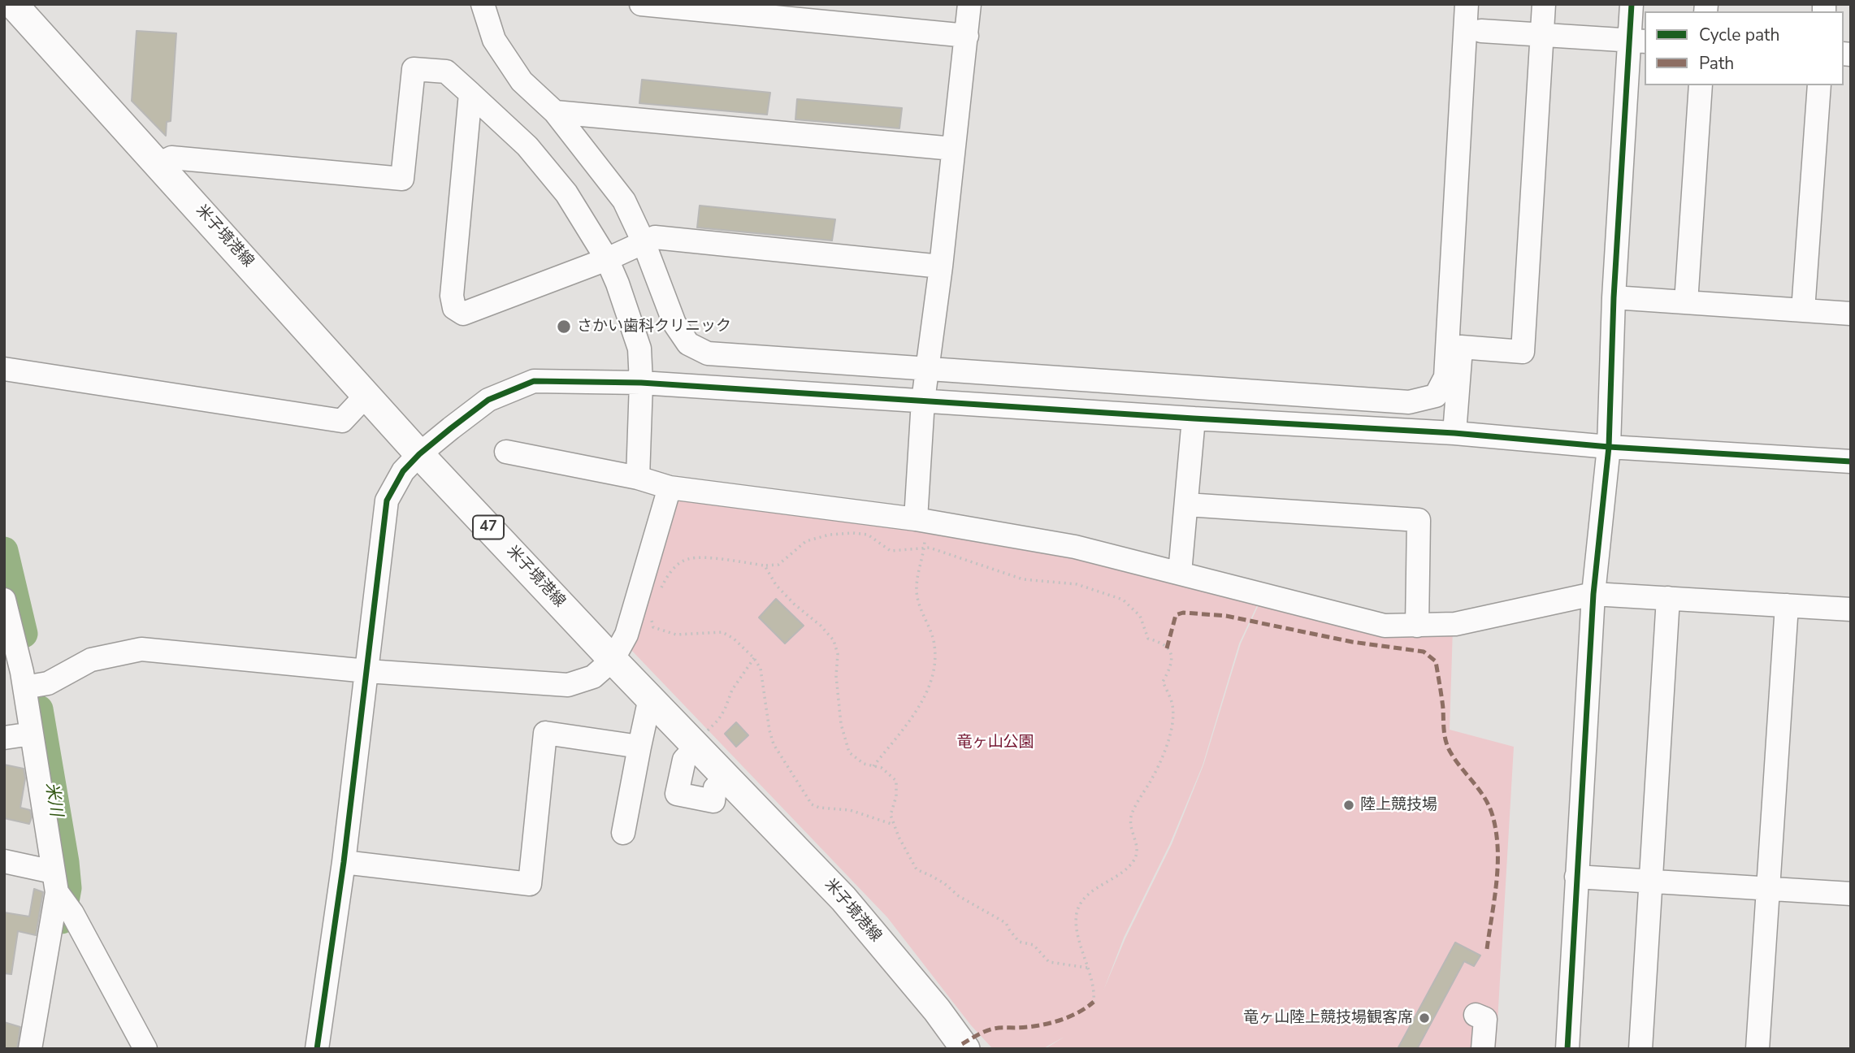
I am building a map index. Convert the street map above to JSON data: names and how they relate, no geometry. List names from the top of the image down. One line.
{"streets":{"main road":["米子境港線","47"]},"water":["米川"],"parks":["竜ヶ山公園"],"places":["さかい歯科クリニック","陸上競技場","竜ヶ山陸上競技場観客席"],"legend":["Cycle path","Path"]}
